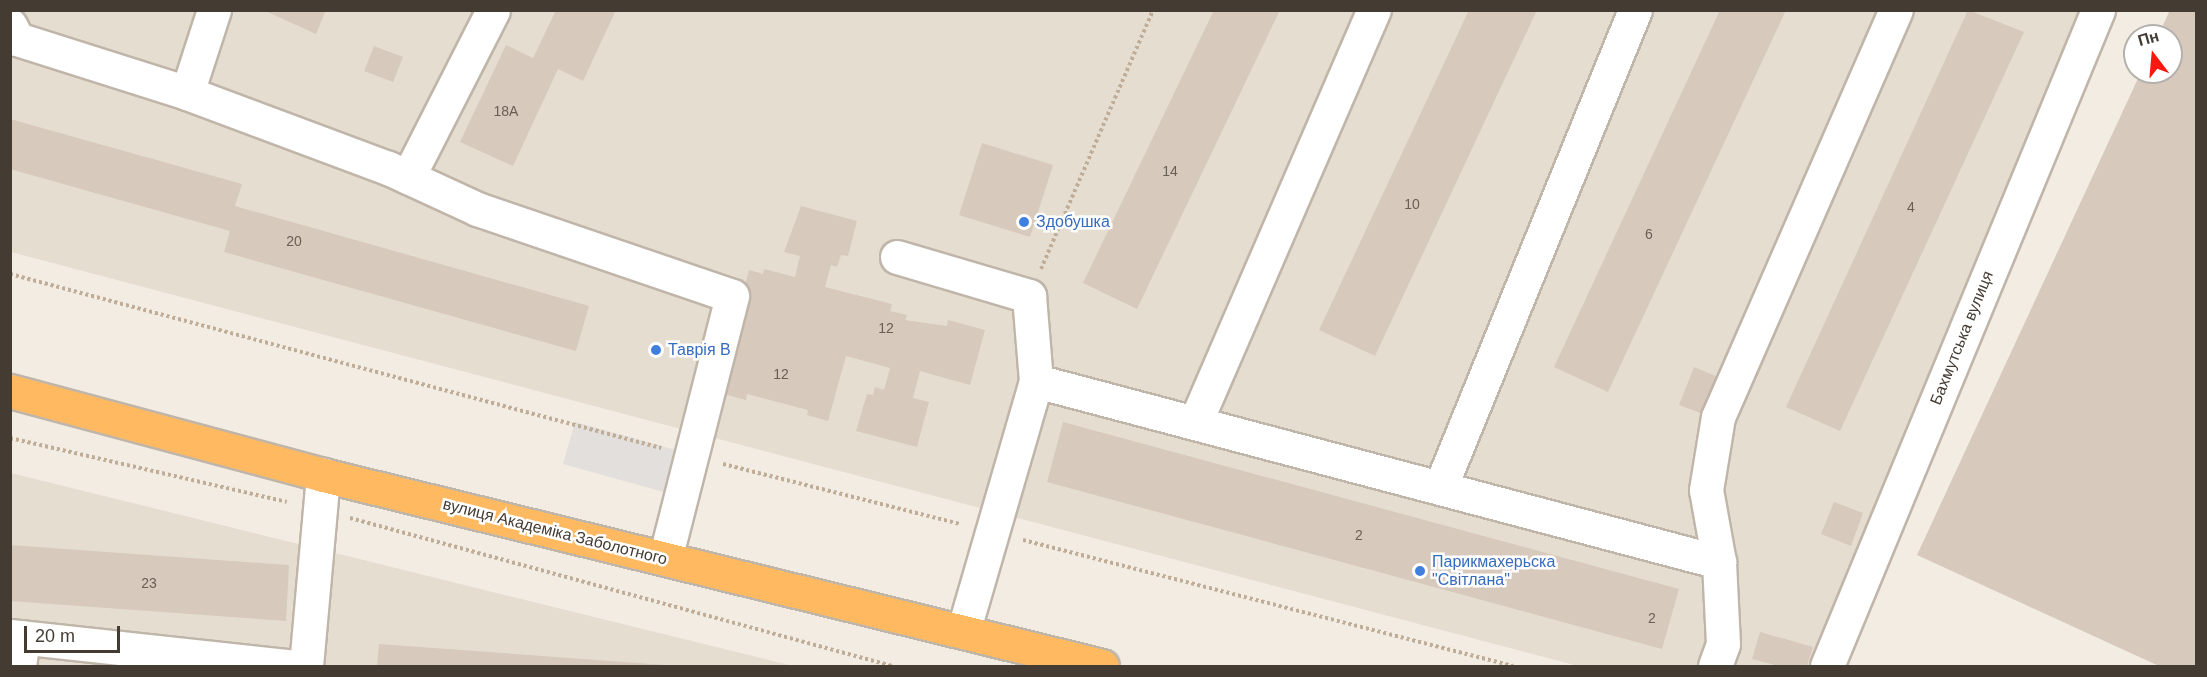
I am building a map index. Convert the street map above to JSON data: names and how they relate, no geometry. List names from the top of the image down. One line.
{"streets":{"highway":["вулиця Академіка Заболотного"],"street":["Бахмутська вулиця"]},"places":["Здобушка","Таврія В","Парикмахерьска \"Світлана\""],"house_numbers":["18А","14","10","4","6","20","12","12","2","23","2"],"scale_bar":"20 m","north":"top"}
